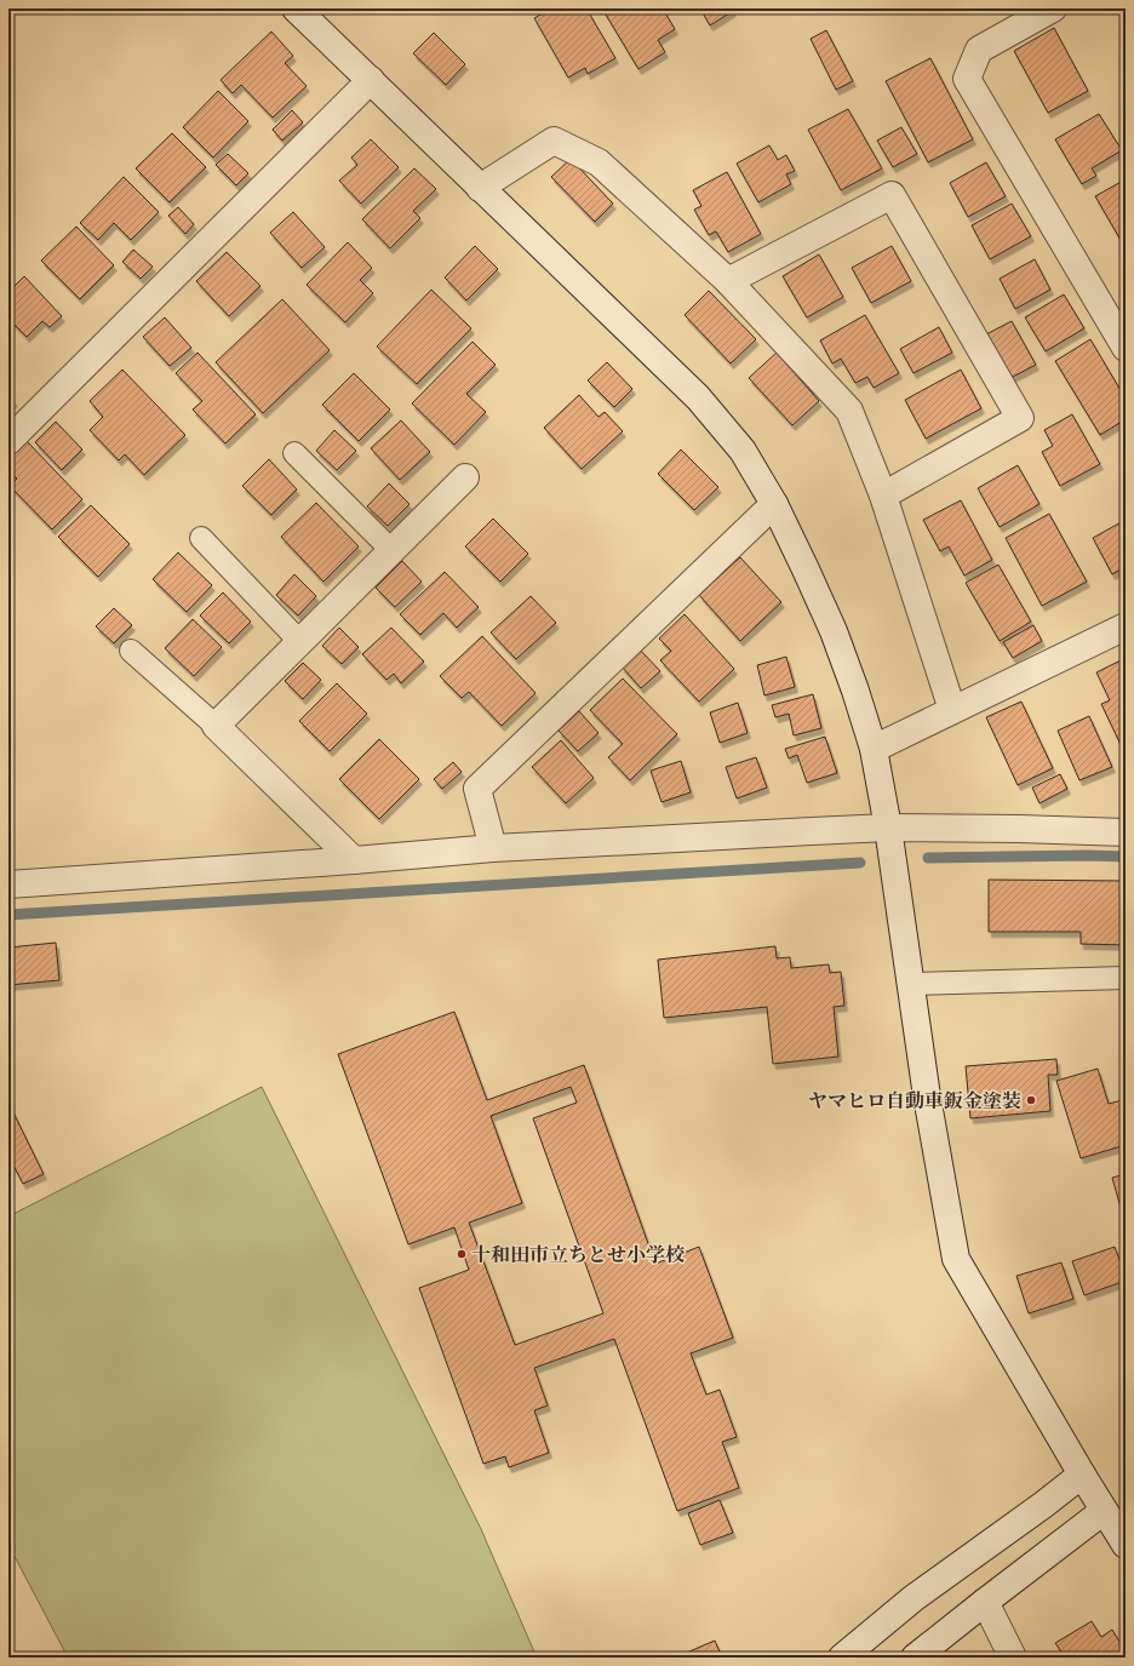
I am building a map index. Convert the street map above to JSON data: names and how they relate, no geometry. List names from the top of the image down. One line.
{"places":["ヤマヒロ自動車鈑金塗装","十和田市立ちとせ小学校"]}
